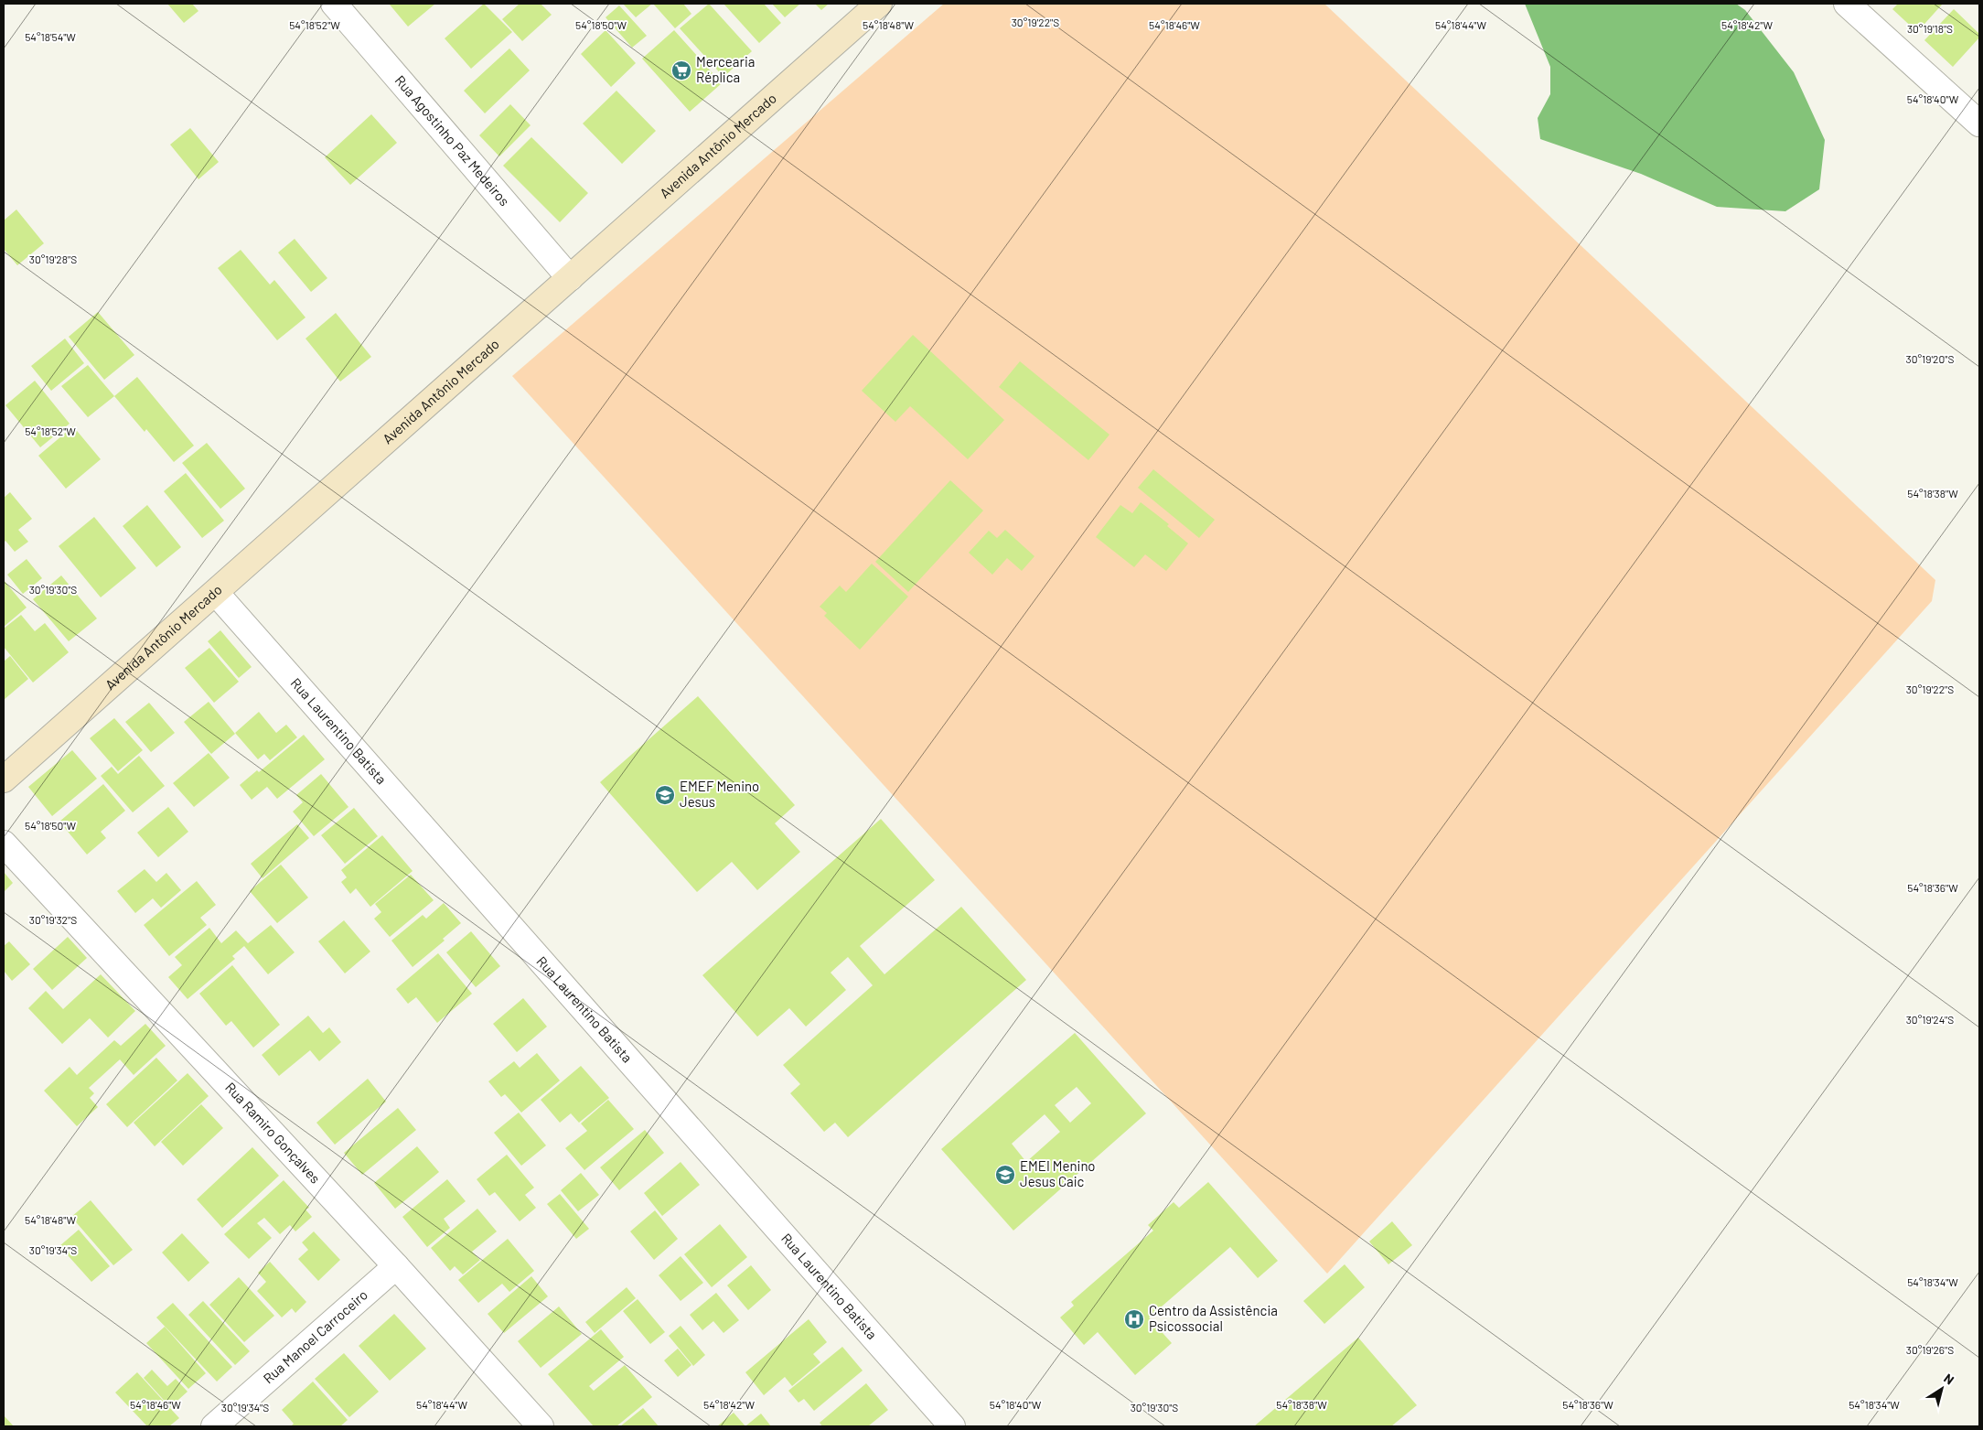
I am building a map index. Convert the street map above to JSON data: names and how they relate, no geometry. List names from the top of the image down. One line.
{"streets":{"street":["Rua Agostinho Paz Medeiros","Avenida Antônio Mercado","Rua Laurentino Batista","Rua Ramiro Gonçalves","Rua Manoel Carroceiro"]},"crossings":[["Rua Agostinho Paz Medeiros","Avenida Antônio Mercado"],["Avenida Antônio Mercado","Rua Laurentino Batista"],["Rua Ramiro Gonçalves","Rua Manoel Carroceiro"]],"places":{"supermarket":["Mercearia Réplica"],"school or university":["EMEF Menino Jesus","EMEI Menino Jesus Caic"],"hospital":["Centro da Assistência Psicossocial"]},"north":"top right","coordinates":["30°19'22\"S","54°18'52\"W","54°18'50\"W","54°18'48\"W","54°18'46\"W","54°18'44\"W","54°18'42\"W","30°19'18\"S","54°18'54\"W","54°18'40\"W","30°19'28\"S","30°19'20\"S","54°18'38\"W","30°19'30\"S","54°18'36\"W","30°19'32\"S","30°19'24\"S","30°19'34\"S","54°18'34\"W","30°19'26\"S"]}
